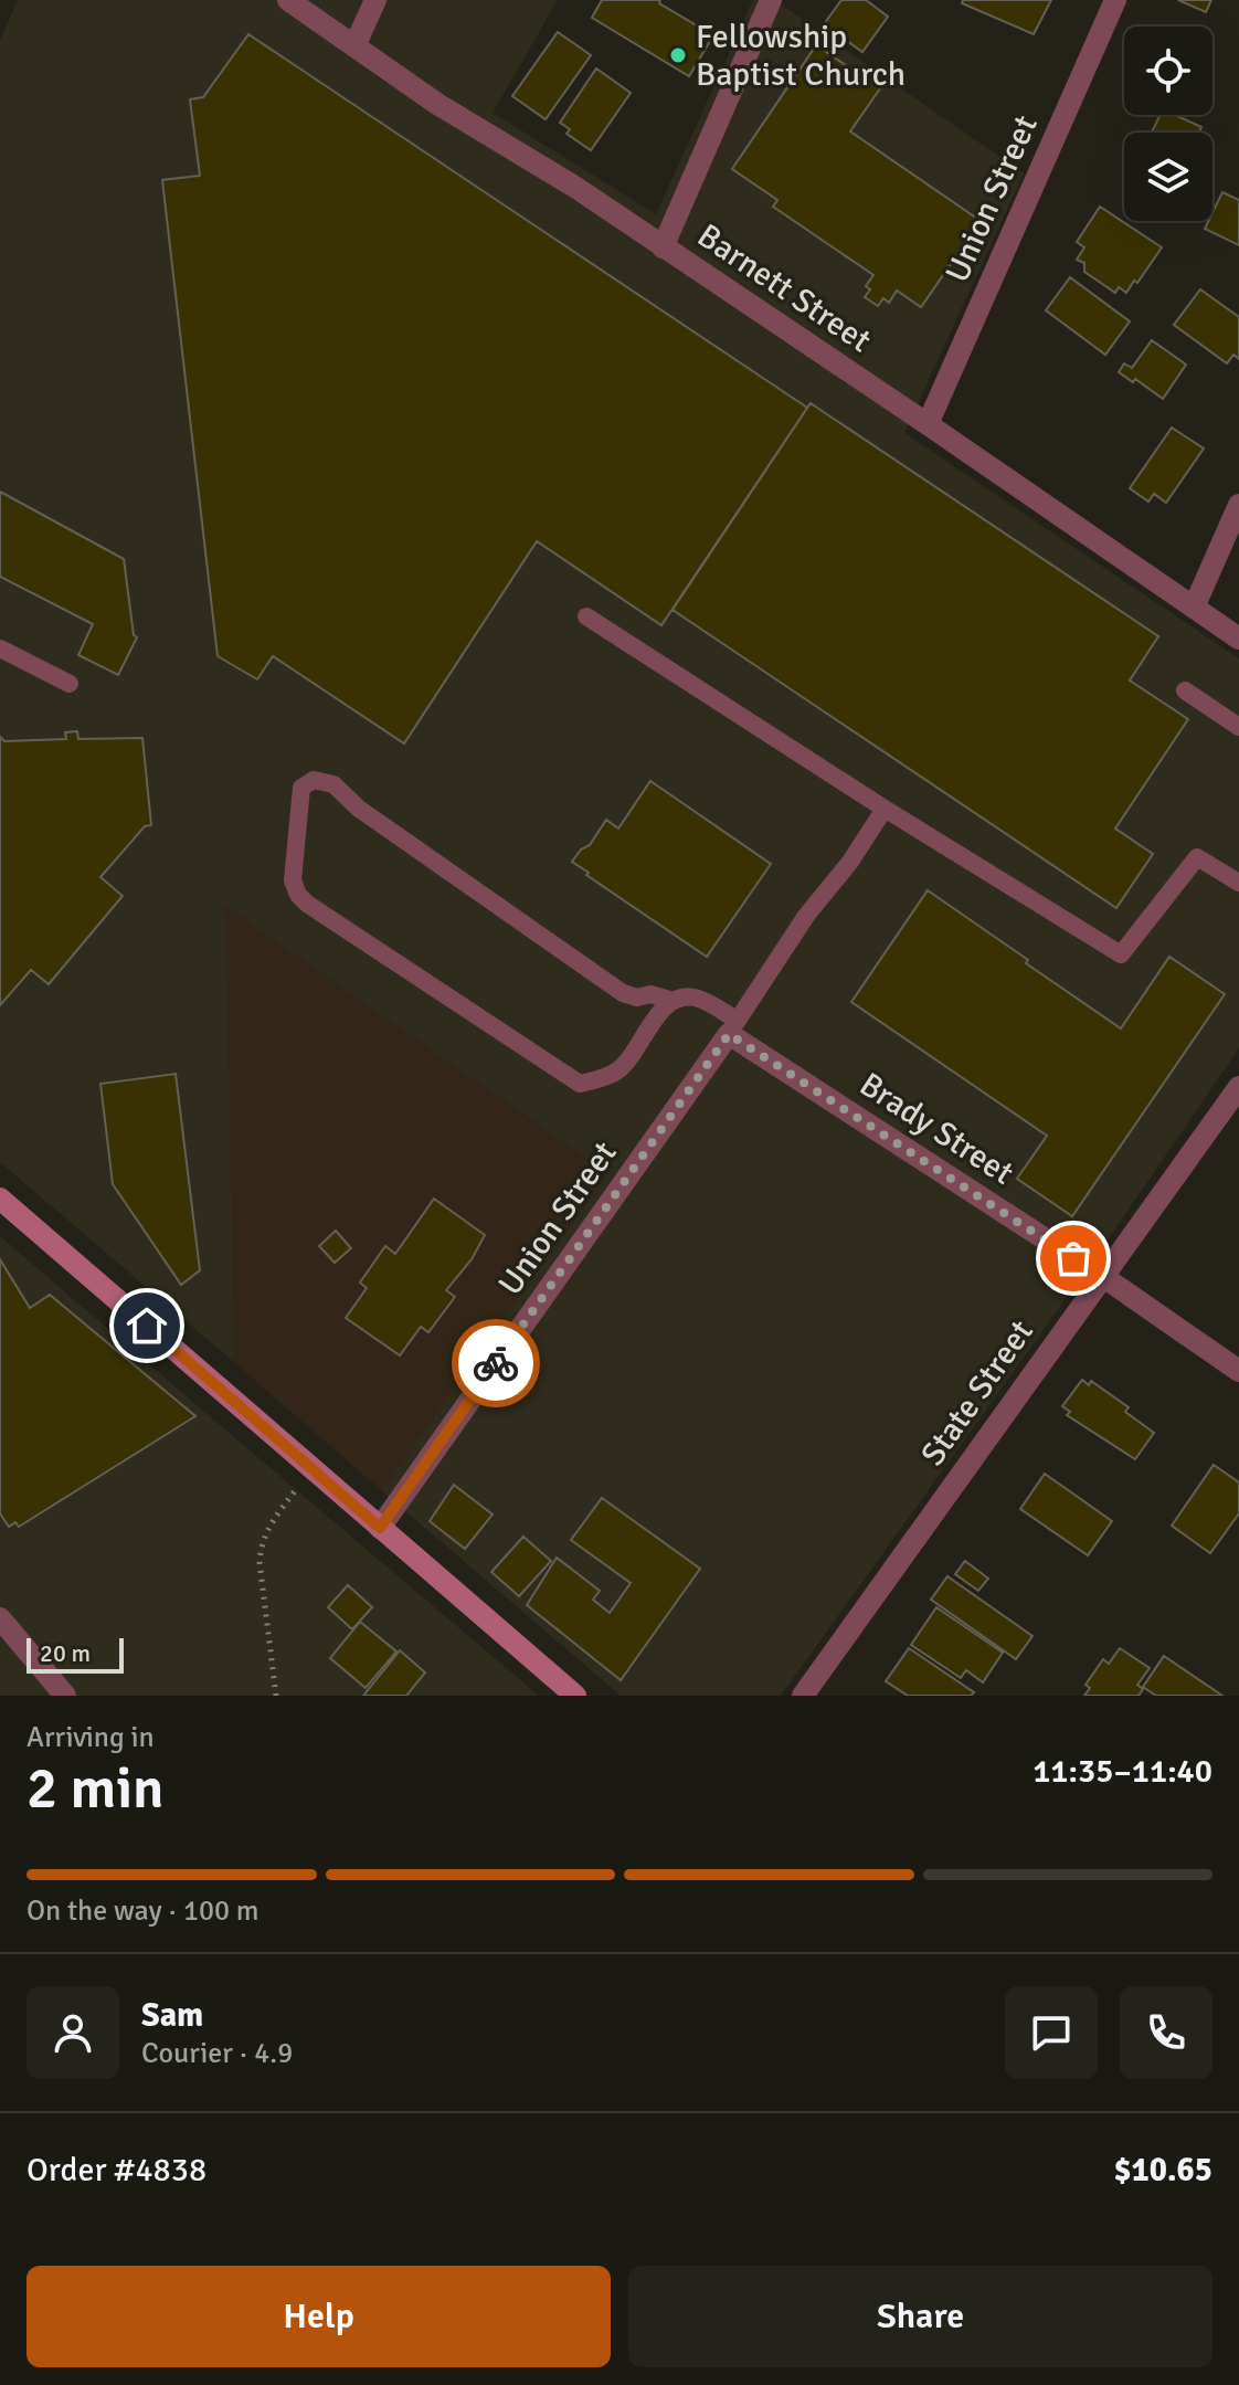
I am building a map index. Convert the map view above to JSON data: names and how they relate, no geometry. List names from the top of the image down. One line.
{"streets":{"street":["Union Street","Barnett Street","Brady Street","State Street"]},"crossings":[["Union Street","Barnett Street"],["Union Street","Brady Street"],["Brady Street","State Street"]],"places":["Fellowship Baptist Church"],"scale_bar":"20 m","page":{"scale":"20 m","heading":["2 min","Arriving in","11:35–11:40"],"panel":["Sam","Courier · 4.9","Order #4838","$10.65"],"bar":"On the way · 100 m","buttons":["Help","Share"]}}
